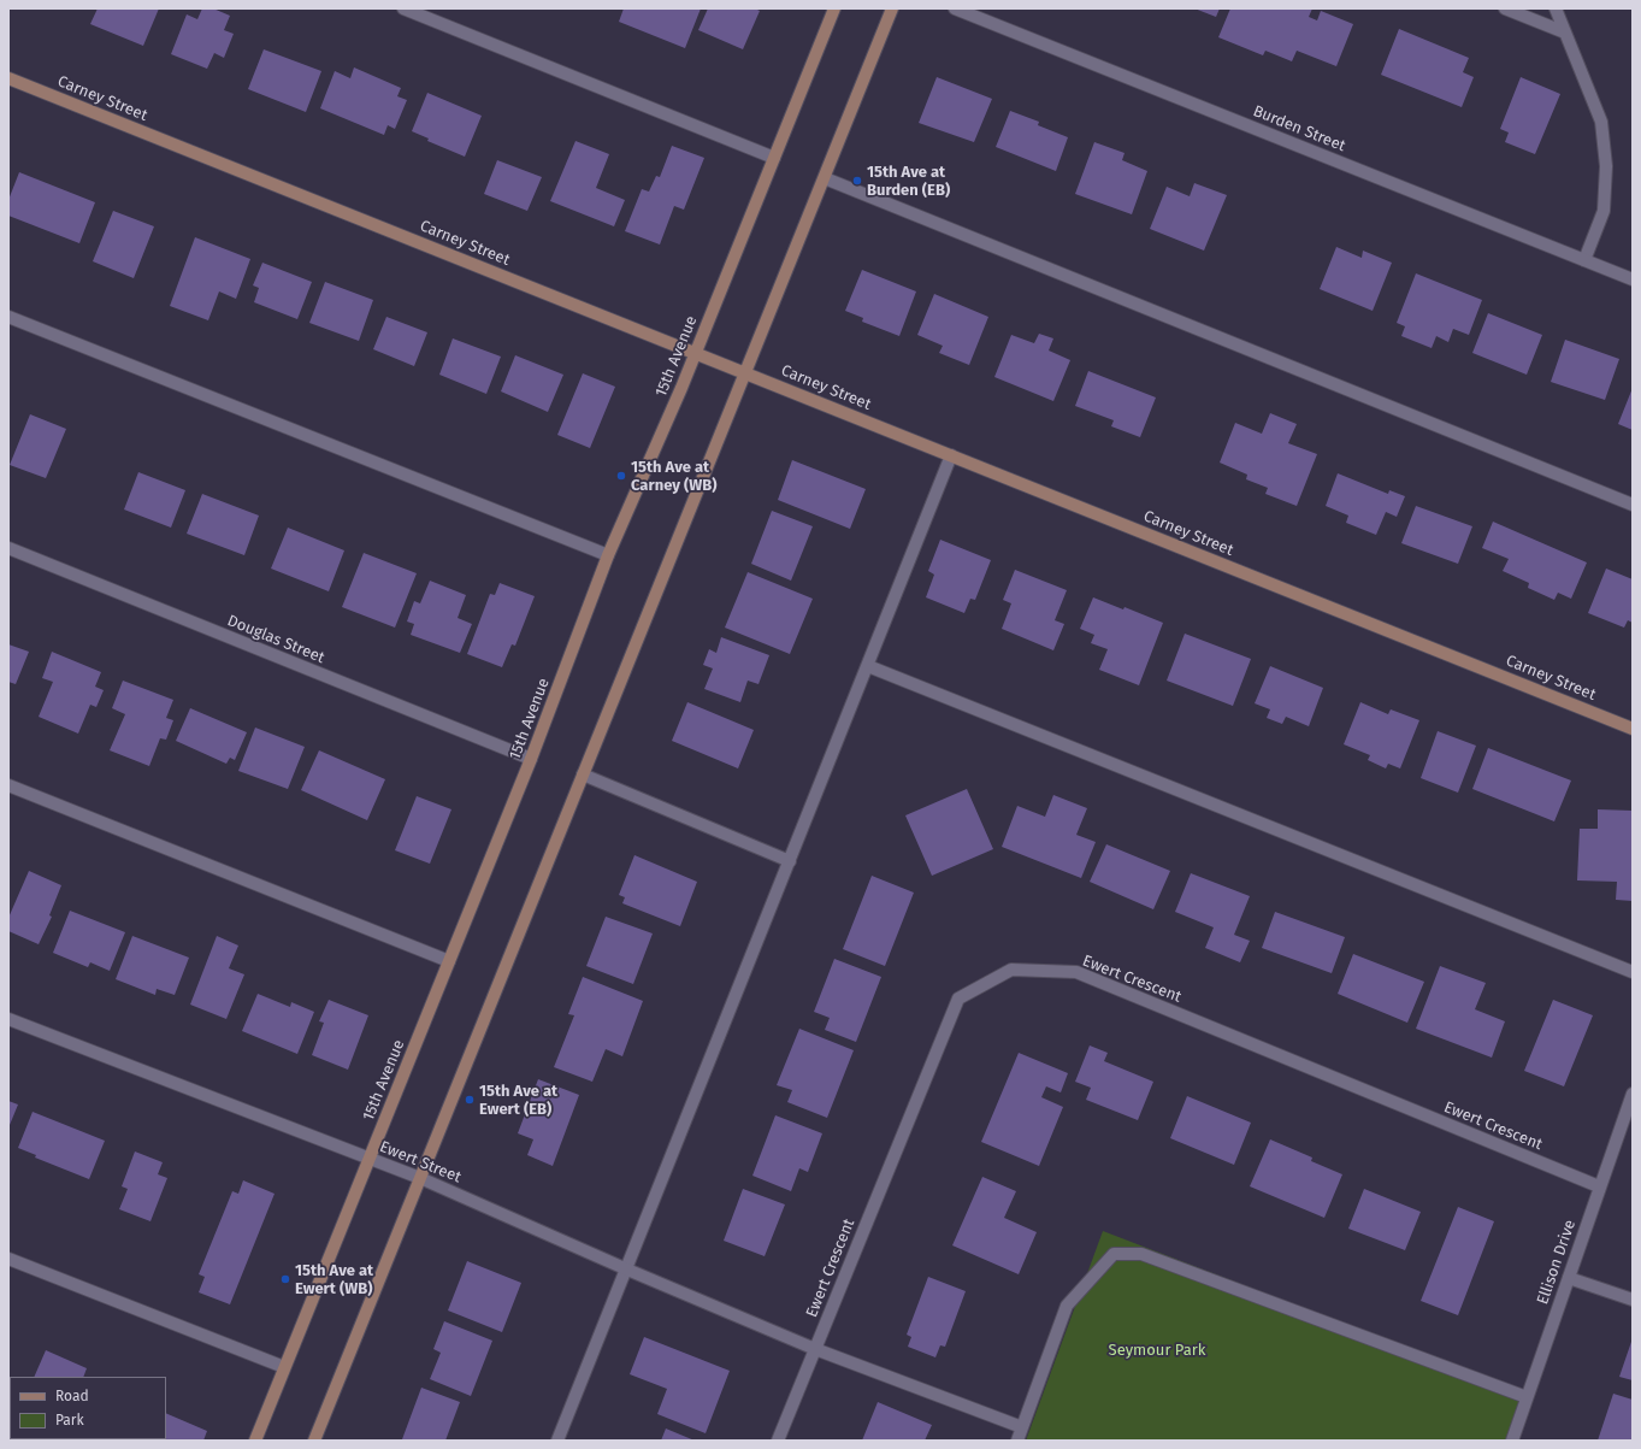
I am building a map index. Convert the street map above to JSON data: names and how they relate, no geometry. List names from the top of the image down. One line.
{"streets":{"main road":["Carney Street","15th Avenue"],"street":["Burden Street","Douglas Street","Ewert Crescent","Ewert Street","Ellison Drive"]},"crossings":[["Carney Street","15th Avenue"],["15th Avenue","Douglas Street"],["15th Avenue","Ewert Street"],["Ewert Crescent","Ewert Street"],["Ewert Crescent","Ellison Drive"]],"parks":["Seymour Park"],"places":["15th Ave at Burden (EB)","15th Ave at Carney (WB)","15th Ave at Ewert (EB)","15th Ave at Ewert (WB)"],"legend":["Road","Park"]}
